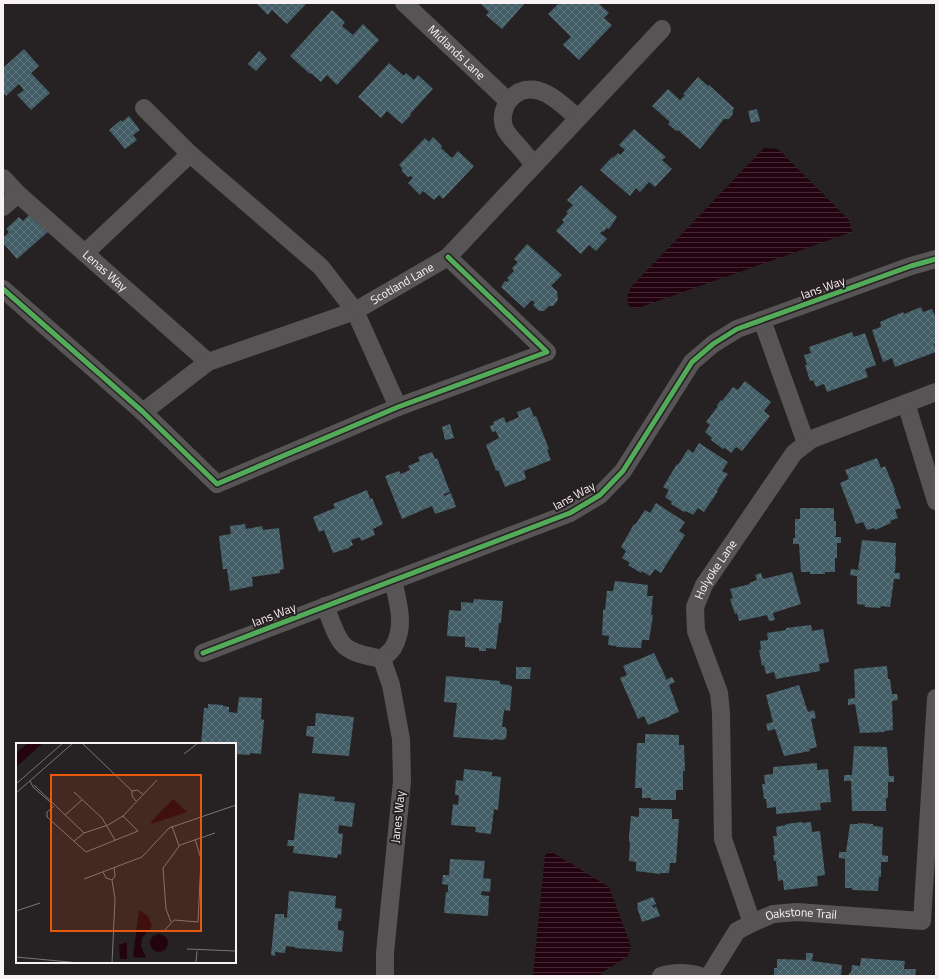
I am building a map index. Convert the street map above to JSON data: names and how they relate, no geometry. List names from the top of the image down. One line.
{"streets":{"street":["Midlands Lane","Lenas Way","Scotland Lane","Ians Way","Holyoke Lane","Janes Way","Oakstone Trail"]},"crossings":[["Lenas Way","Scotland Lane"],["Holyoke Lane","Oakstone Trail"]]}
